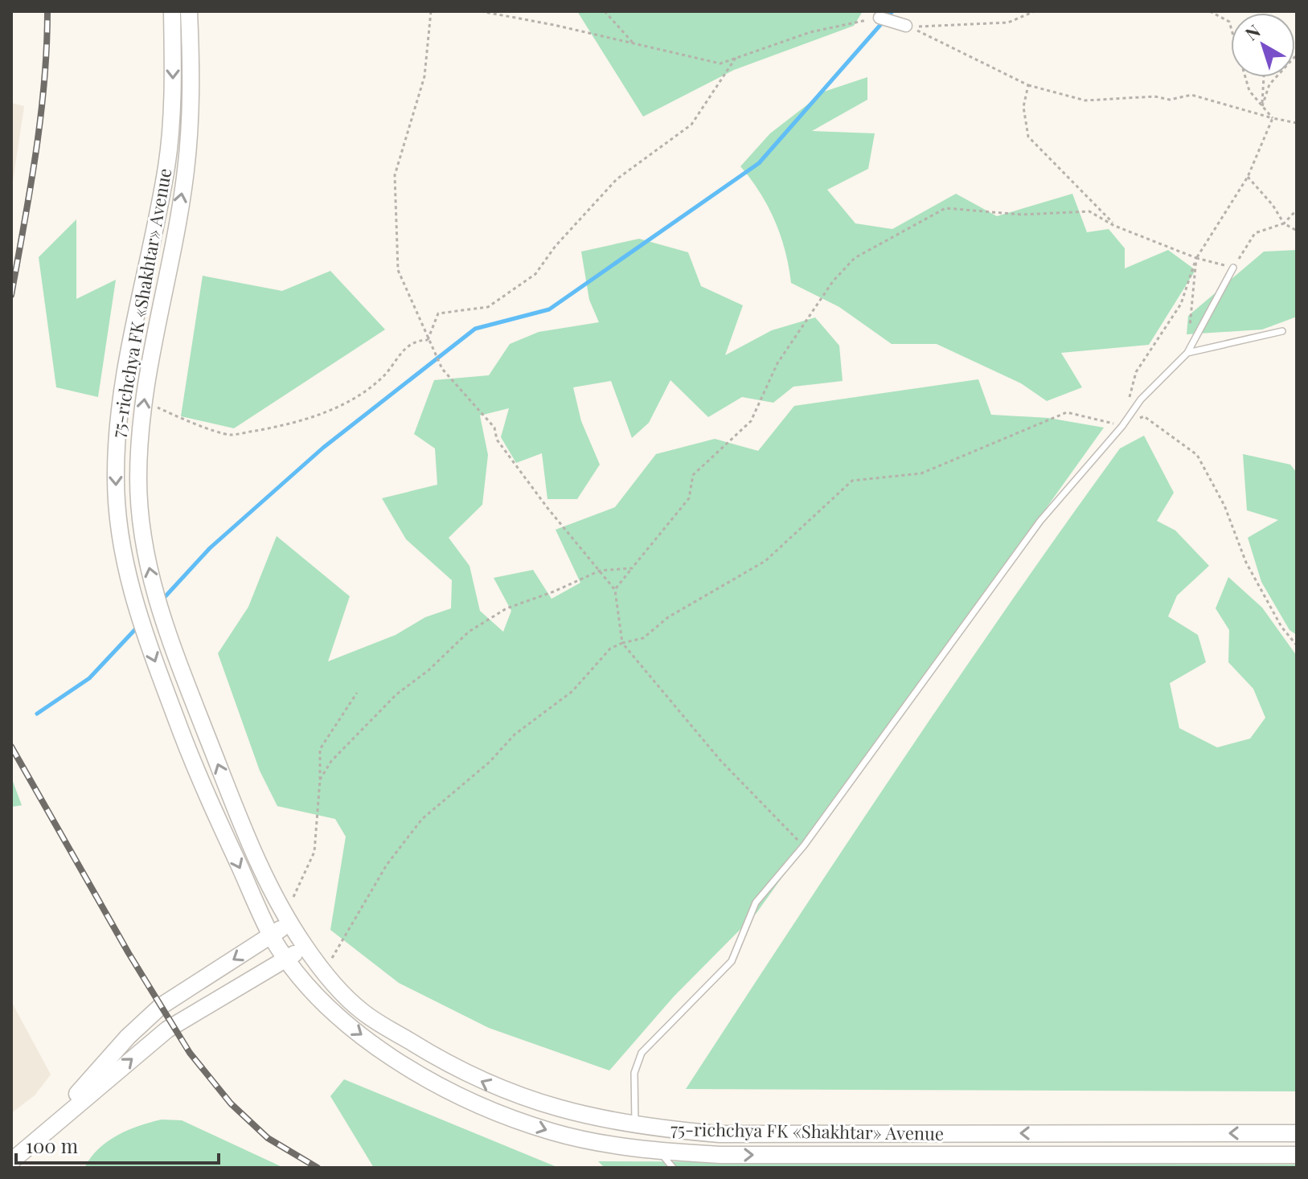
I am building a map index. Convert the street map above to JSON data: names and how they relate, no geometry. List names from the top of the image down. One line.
{"streets":{"main road":["75-richchya FK «Shakhtar» Avenue"]},"scale_bar":"100 m","north":"top left"}
